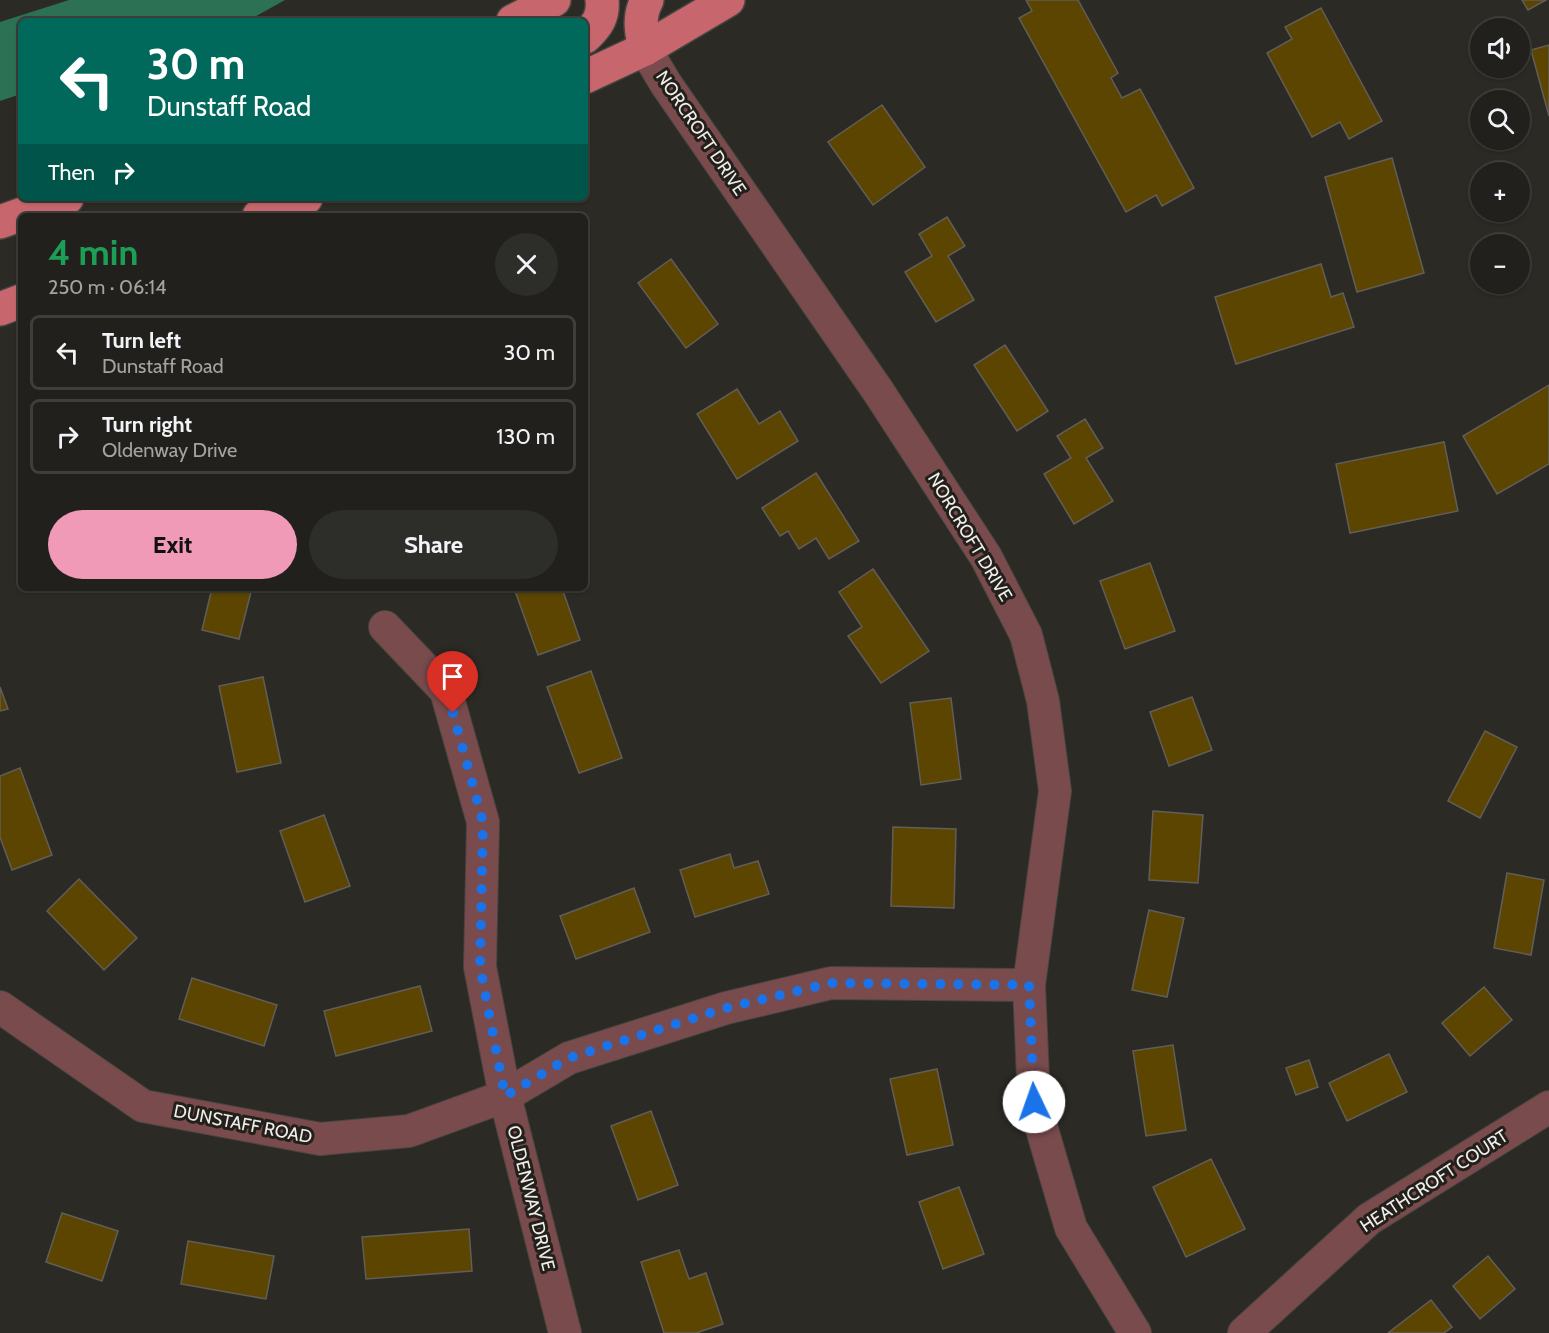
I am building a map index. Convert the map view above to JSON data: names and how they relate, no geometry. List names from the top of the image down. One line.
{"streets":{"street":["NORCROFT DRIVE","DUNSTAFF ROAD","HEATHCROFT COURT","OLDENWAY DRIVE"]},"crossings":[["NORCROFT DRIVE","DUNSTAFF ROAD"],["DUNSTAFF ROAD","OLDENWAY DRIVE"]],"page":{"map_buttons":["+","−"],"turn":["30 m","Dunstaff Road"],"then":"Then","heading":["4 min","250 m · 06:14"],"list":[{"name":"Turn left","note":"Dunstaff Road","value":"30 m"},{"name":"Turn right","note":"Oldenway Drive","value":"130 m"}],"buttons":["Exit","Share"]}}
